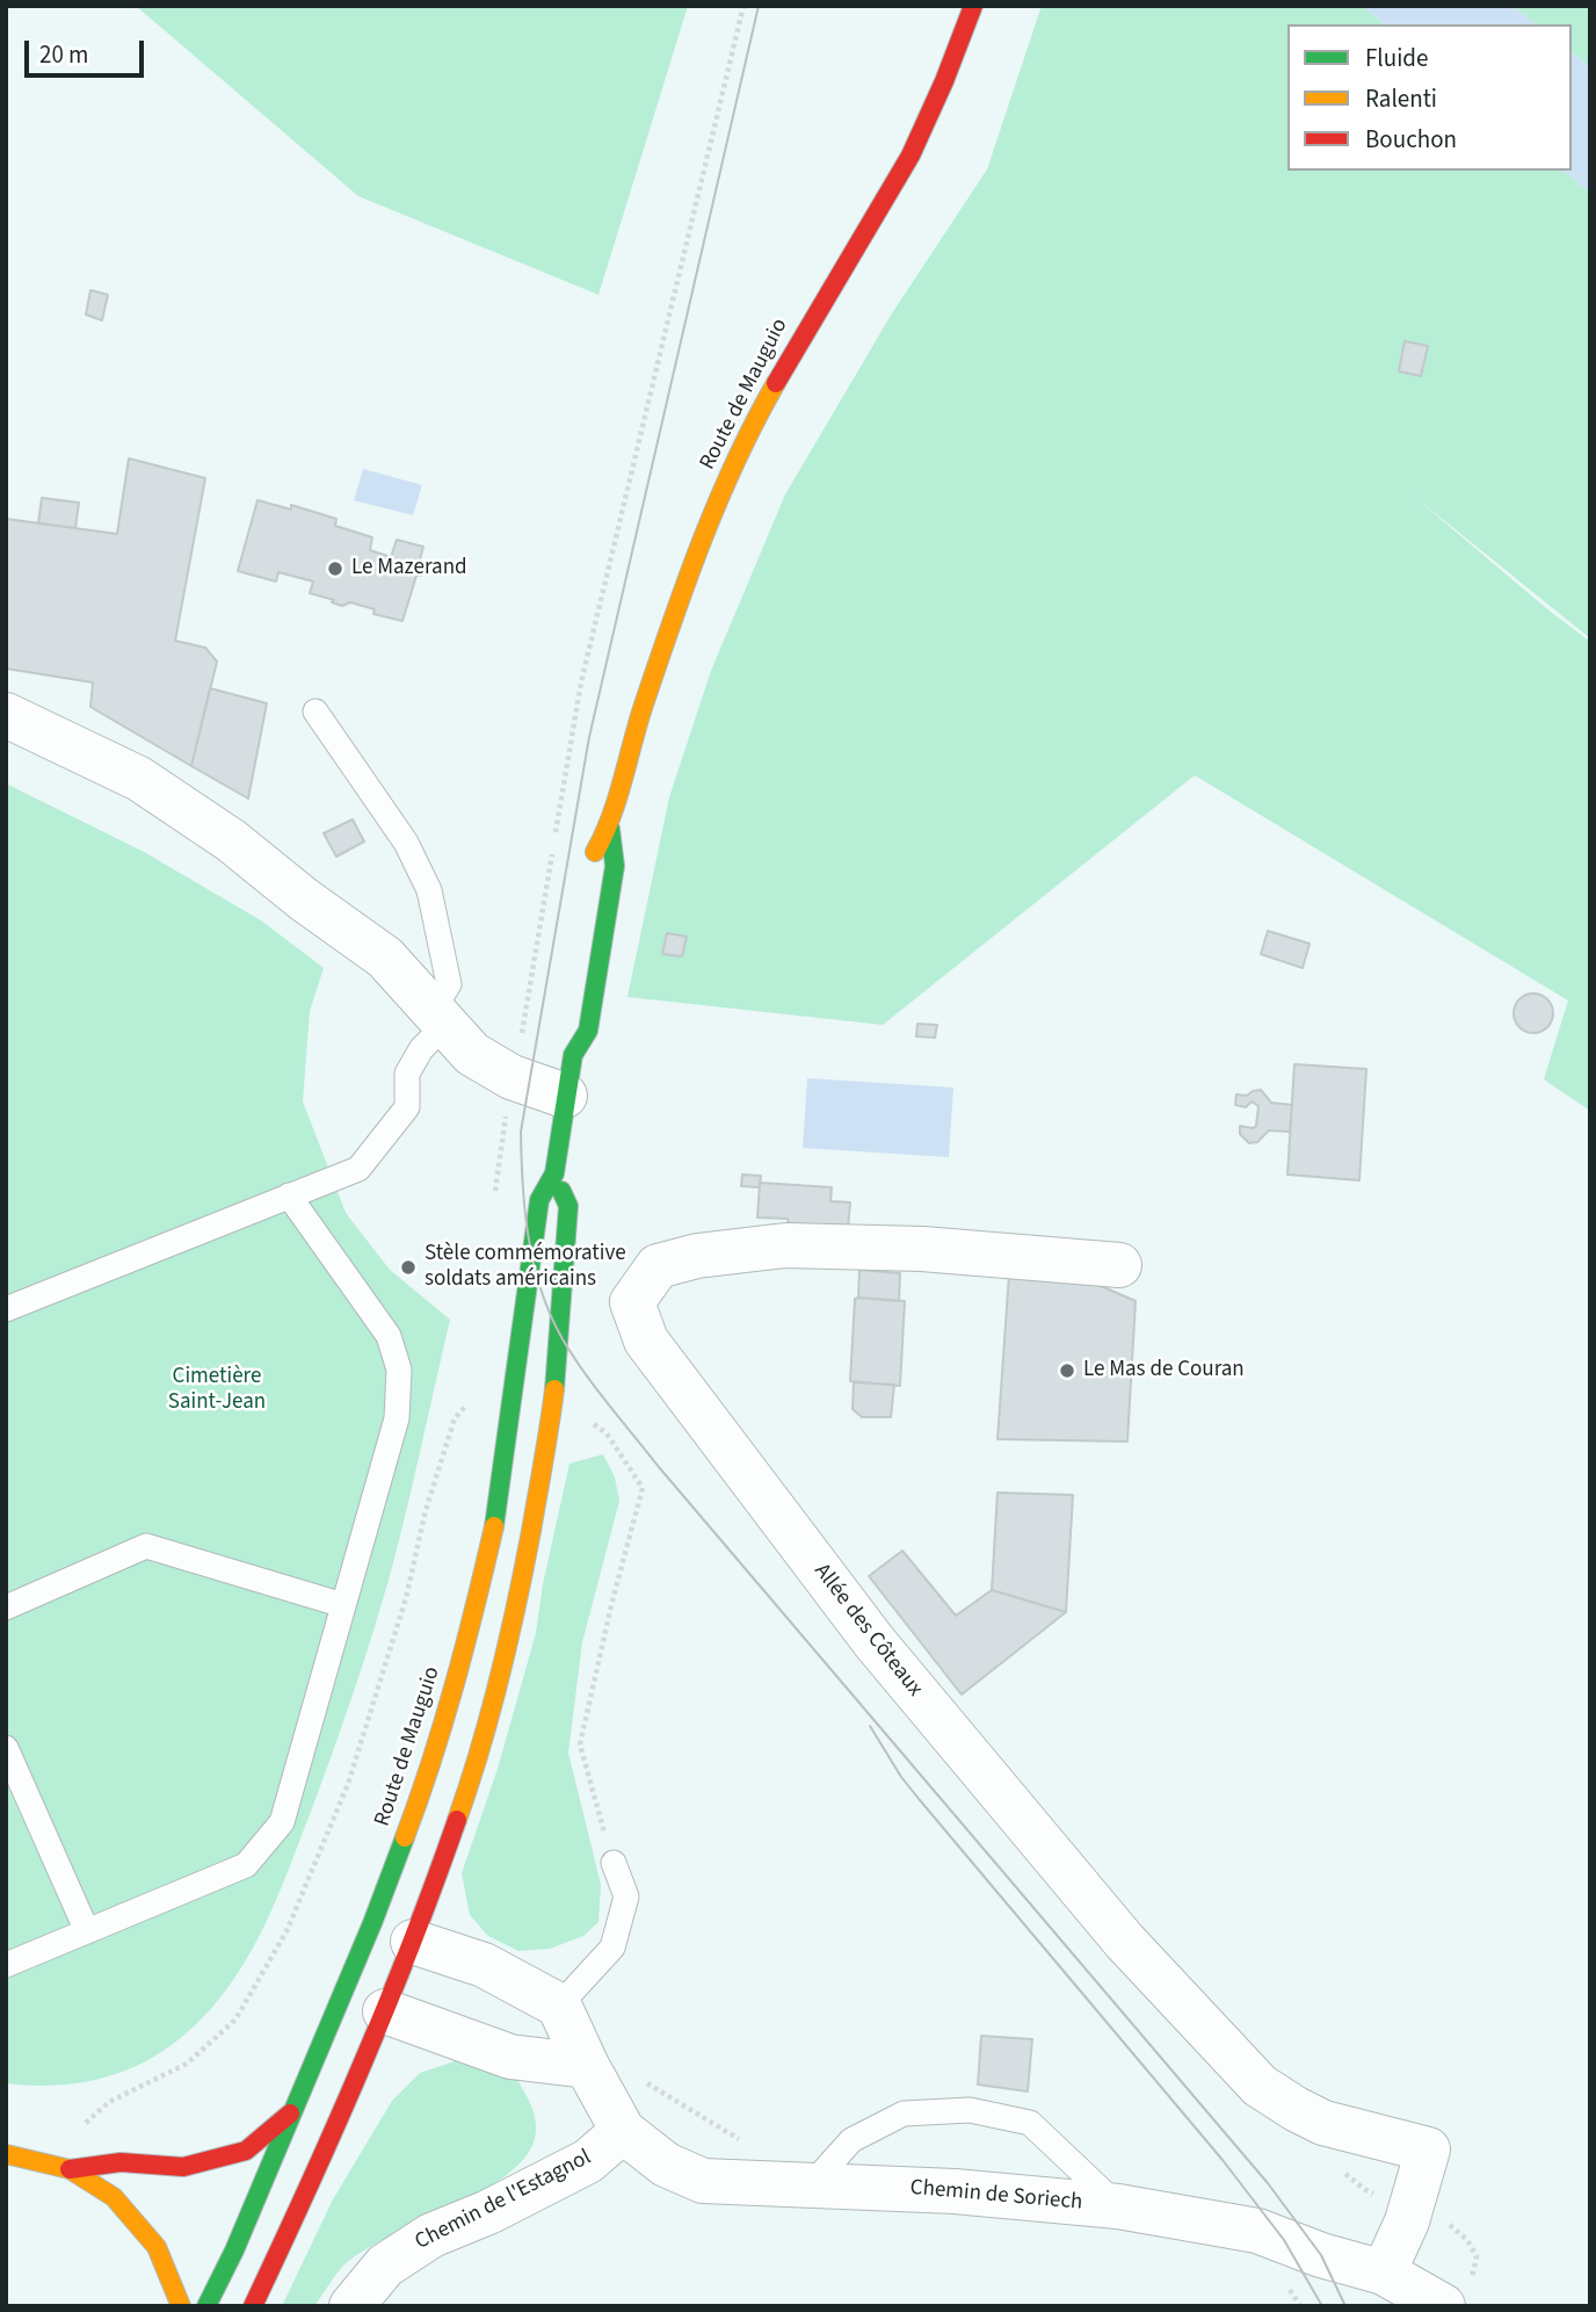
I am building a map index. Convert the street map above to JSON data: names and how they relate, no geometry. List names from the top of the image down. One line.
{"streets":{"main road":["Route de Mauguio"],"street":["Allée des Côteaux","Chemin de Soriech","Chemin de l'Estagnol"]},"crossings":[["Allée des Côteaux","Chemin de Soriech"],["Chemin de Soriech","Chemin de l'Estagnol"]],"parks":["Cimetière Saint-Jean"],"places":["Le Mazerand","Stèle commémorative soldats américains","Le Mas de Couran"],"legend":["Fluide","Ralenti","Bouchon"],"scale_bar":"20 m"}
